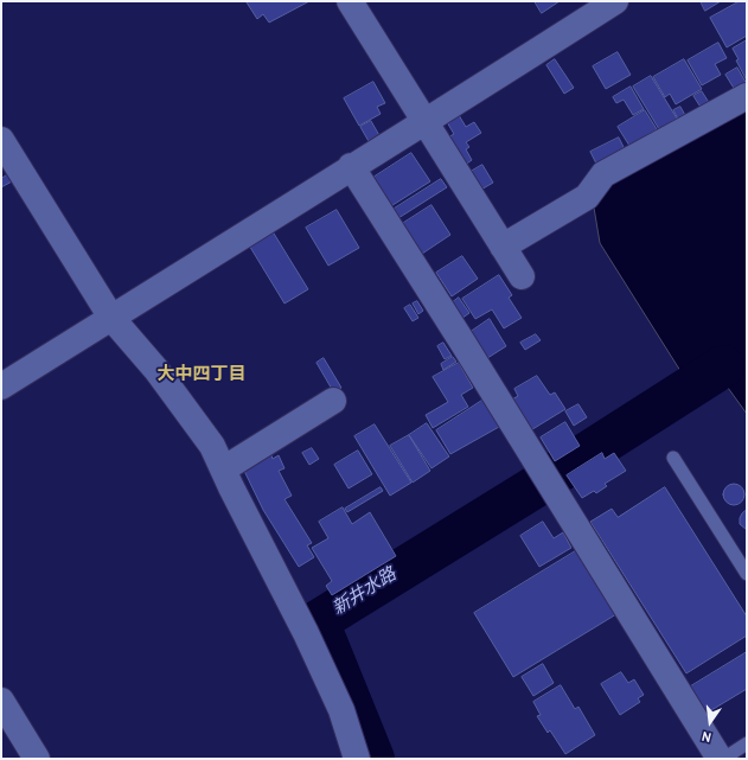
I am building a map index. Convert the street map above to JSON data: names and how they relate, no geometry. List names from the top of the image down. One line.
{"districts":["大中四丁目"],"water":["新井水路"],"north":"bottom"}
